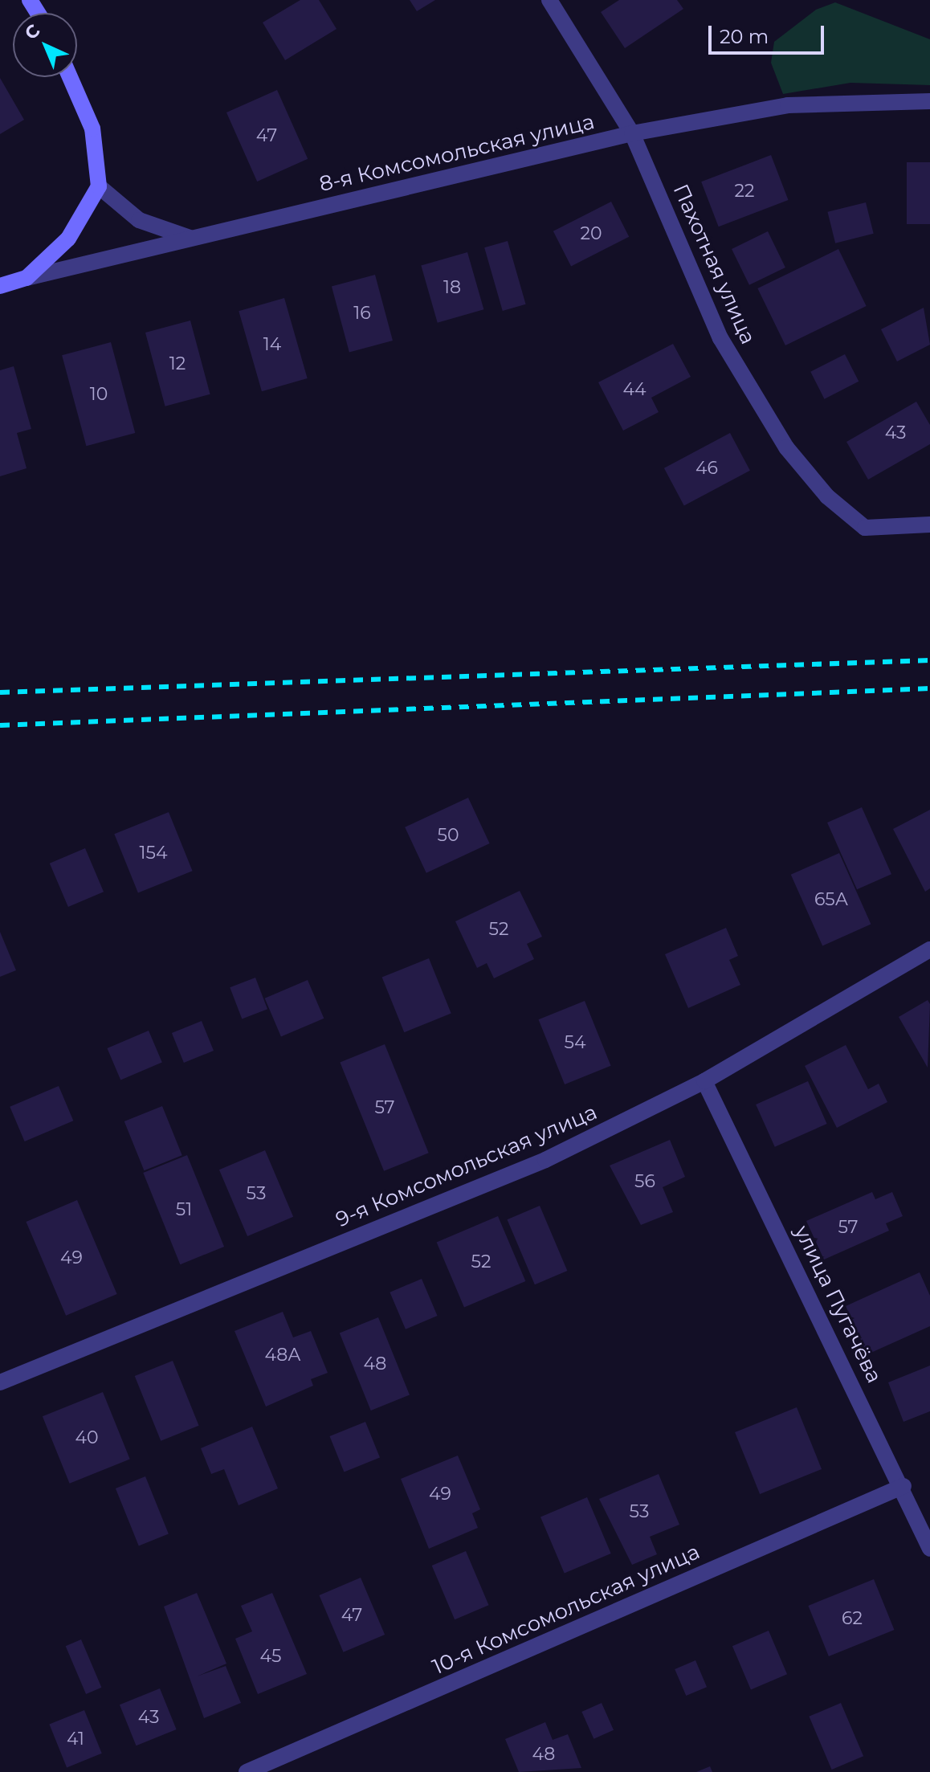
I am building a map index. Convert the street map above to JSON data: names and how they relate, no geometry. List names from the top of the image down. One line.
{"streets":{"main road":["8-я Комсомольская улица"],"street":["Пахотная улица","9-я Комсомольская улица","улица Пугачёва","10-я Комсомольская улица"]},"crossings":[["8-я Комсомольская улица","Пахотная улица"],["9-я Комсомольская улица","улица Пугачёва"],["улица Пугачёва","10-я Комсомольская улица"]],"house_numbers":["47","22","20","18","16","14","12","44","10","43","46","50","154","65А","52","54","57","56","53","51","57","49","52","48А","48","40","49","53","47","62","45","43","41","48"],"scale_bar":"20 m","north":"top left"}
